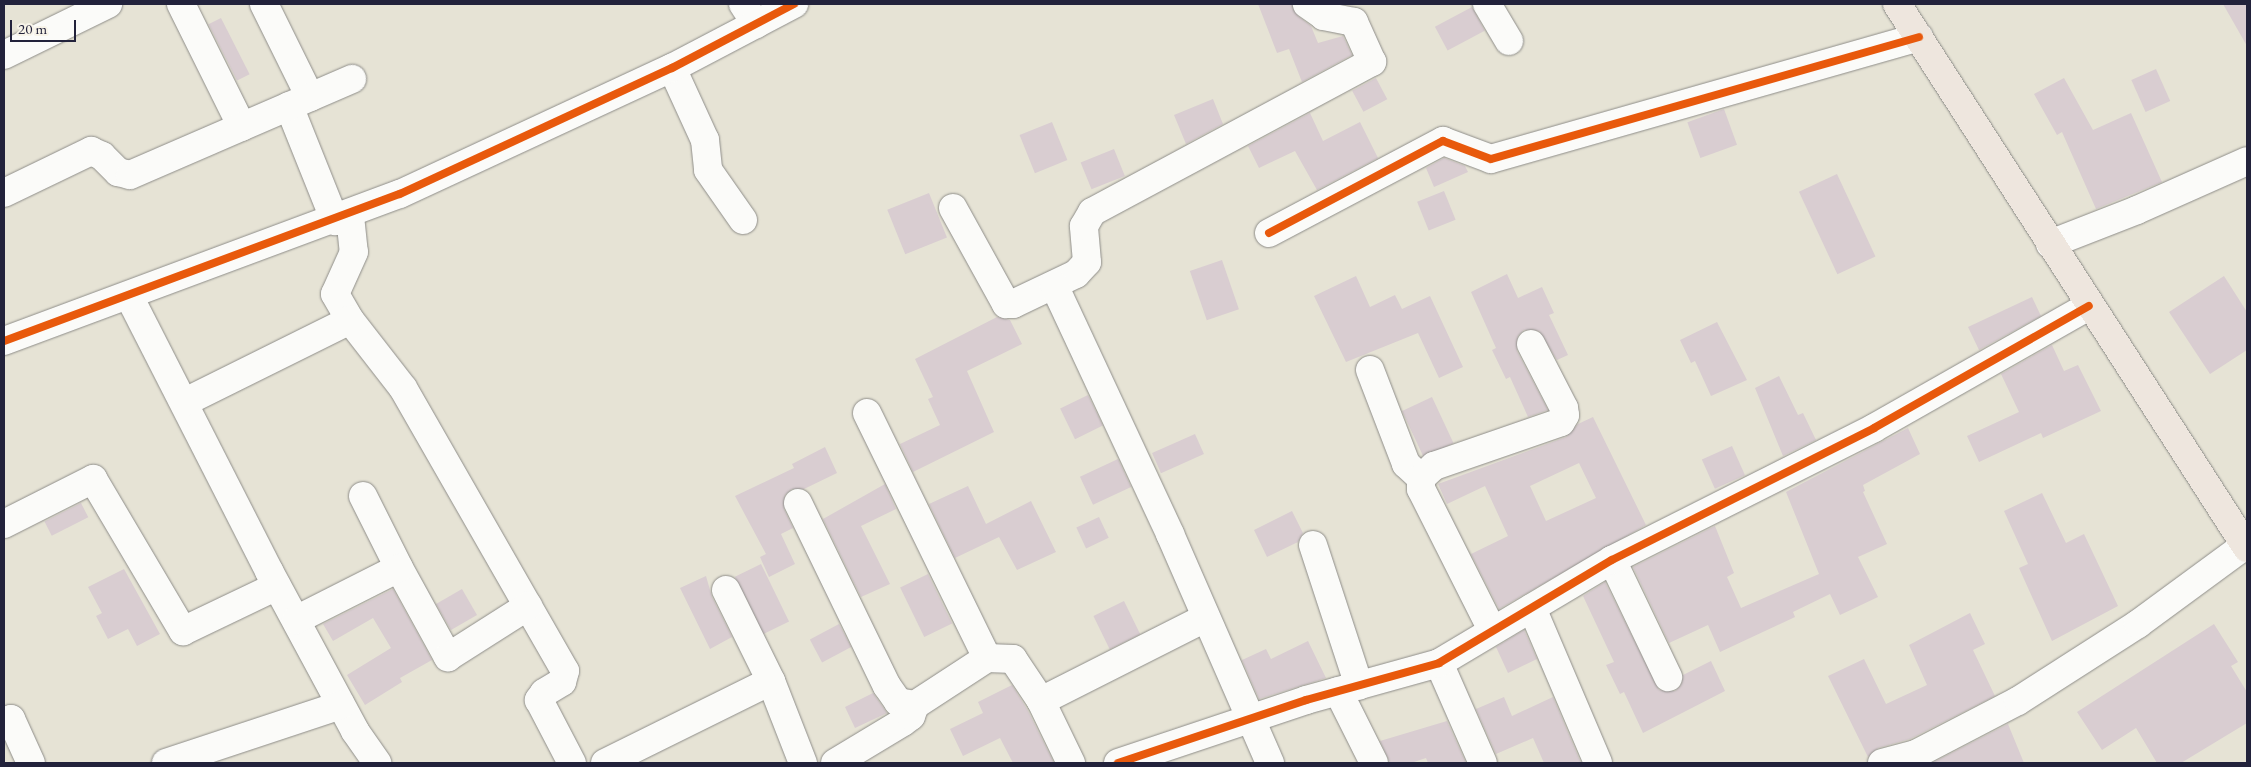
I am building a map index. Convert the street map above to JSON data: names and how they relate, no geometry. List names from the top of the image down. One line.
{"scale_bar":"20 m"}
